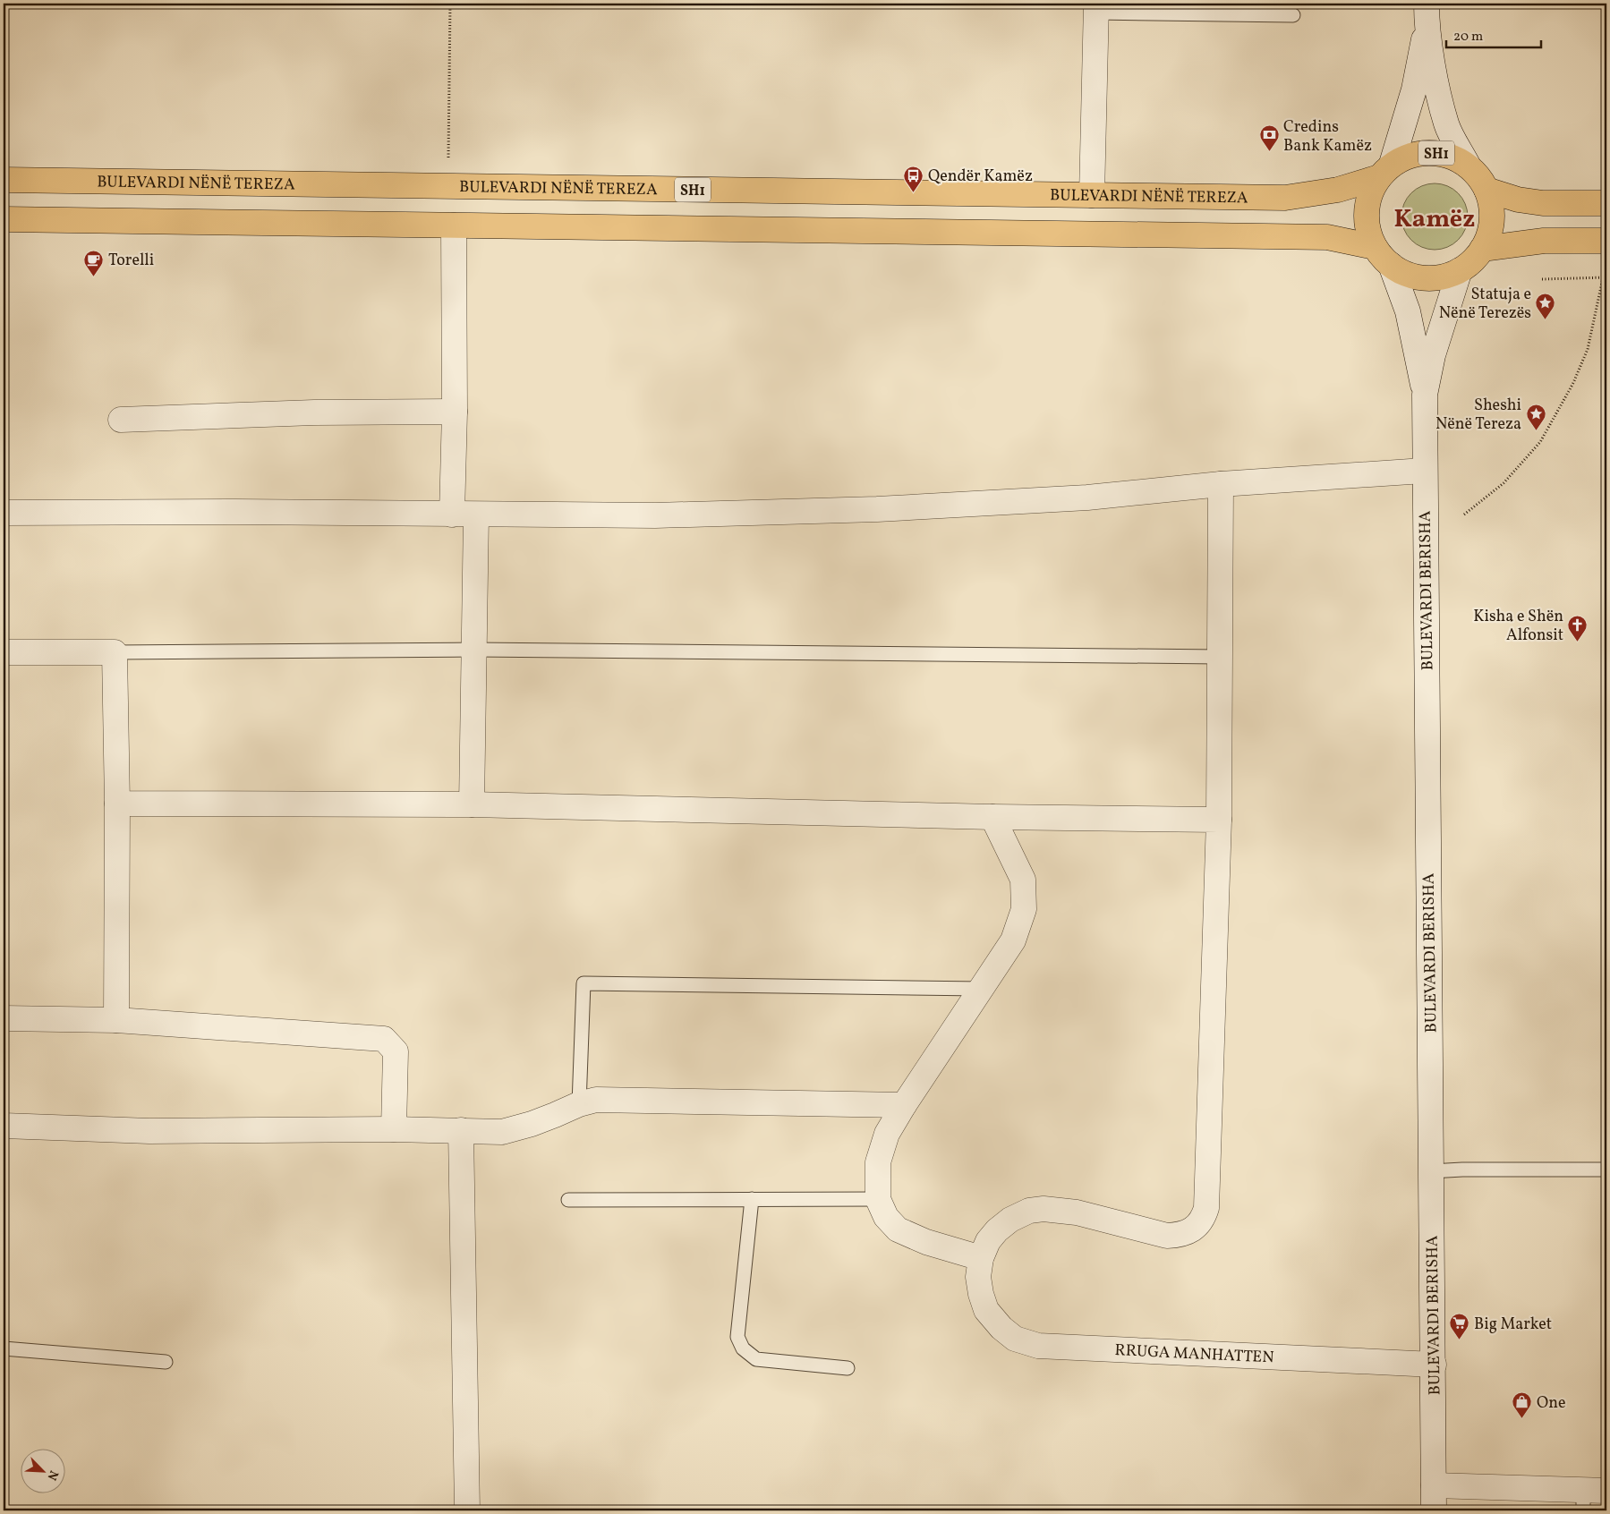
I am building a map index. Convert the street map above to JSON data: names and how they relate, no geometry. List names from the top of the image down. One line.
{"streets":{"main road":["SH1","BULEVARDI NËNË TEREZA"],"street":["BULEVARDI BERISHA","RRUGA MANHATTEN"]},"crossings":[["BULEVARDI NËNË TEREZA","BULEVARDI BERISHA"],["BULEVARDI BERISHA","RRUGA MANHATTEN"]],"districts":["Kamëz"],"places":{"bank":["Credins Bank Kamëz"],"bus stop":["Qendër Kamëz"],"cafe":["Torelli"],"place":["Statuja e Nënë Terezës","Sheshi Nënë Tereza"],"church":["Kisha e Shën Alfonsit"],"supermarket":["Big Market"],"shop":["One"]},"scale_bar":"20 m","north":"bottom right"}
